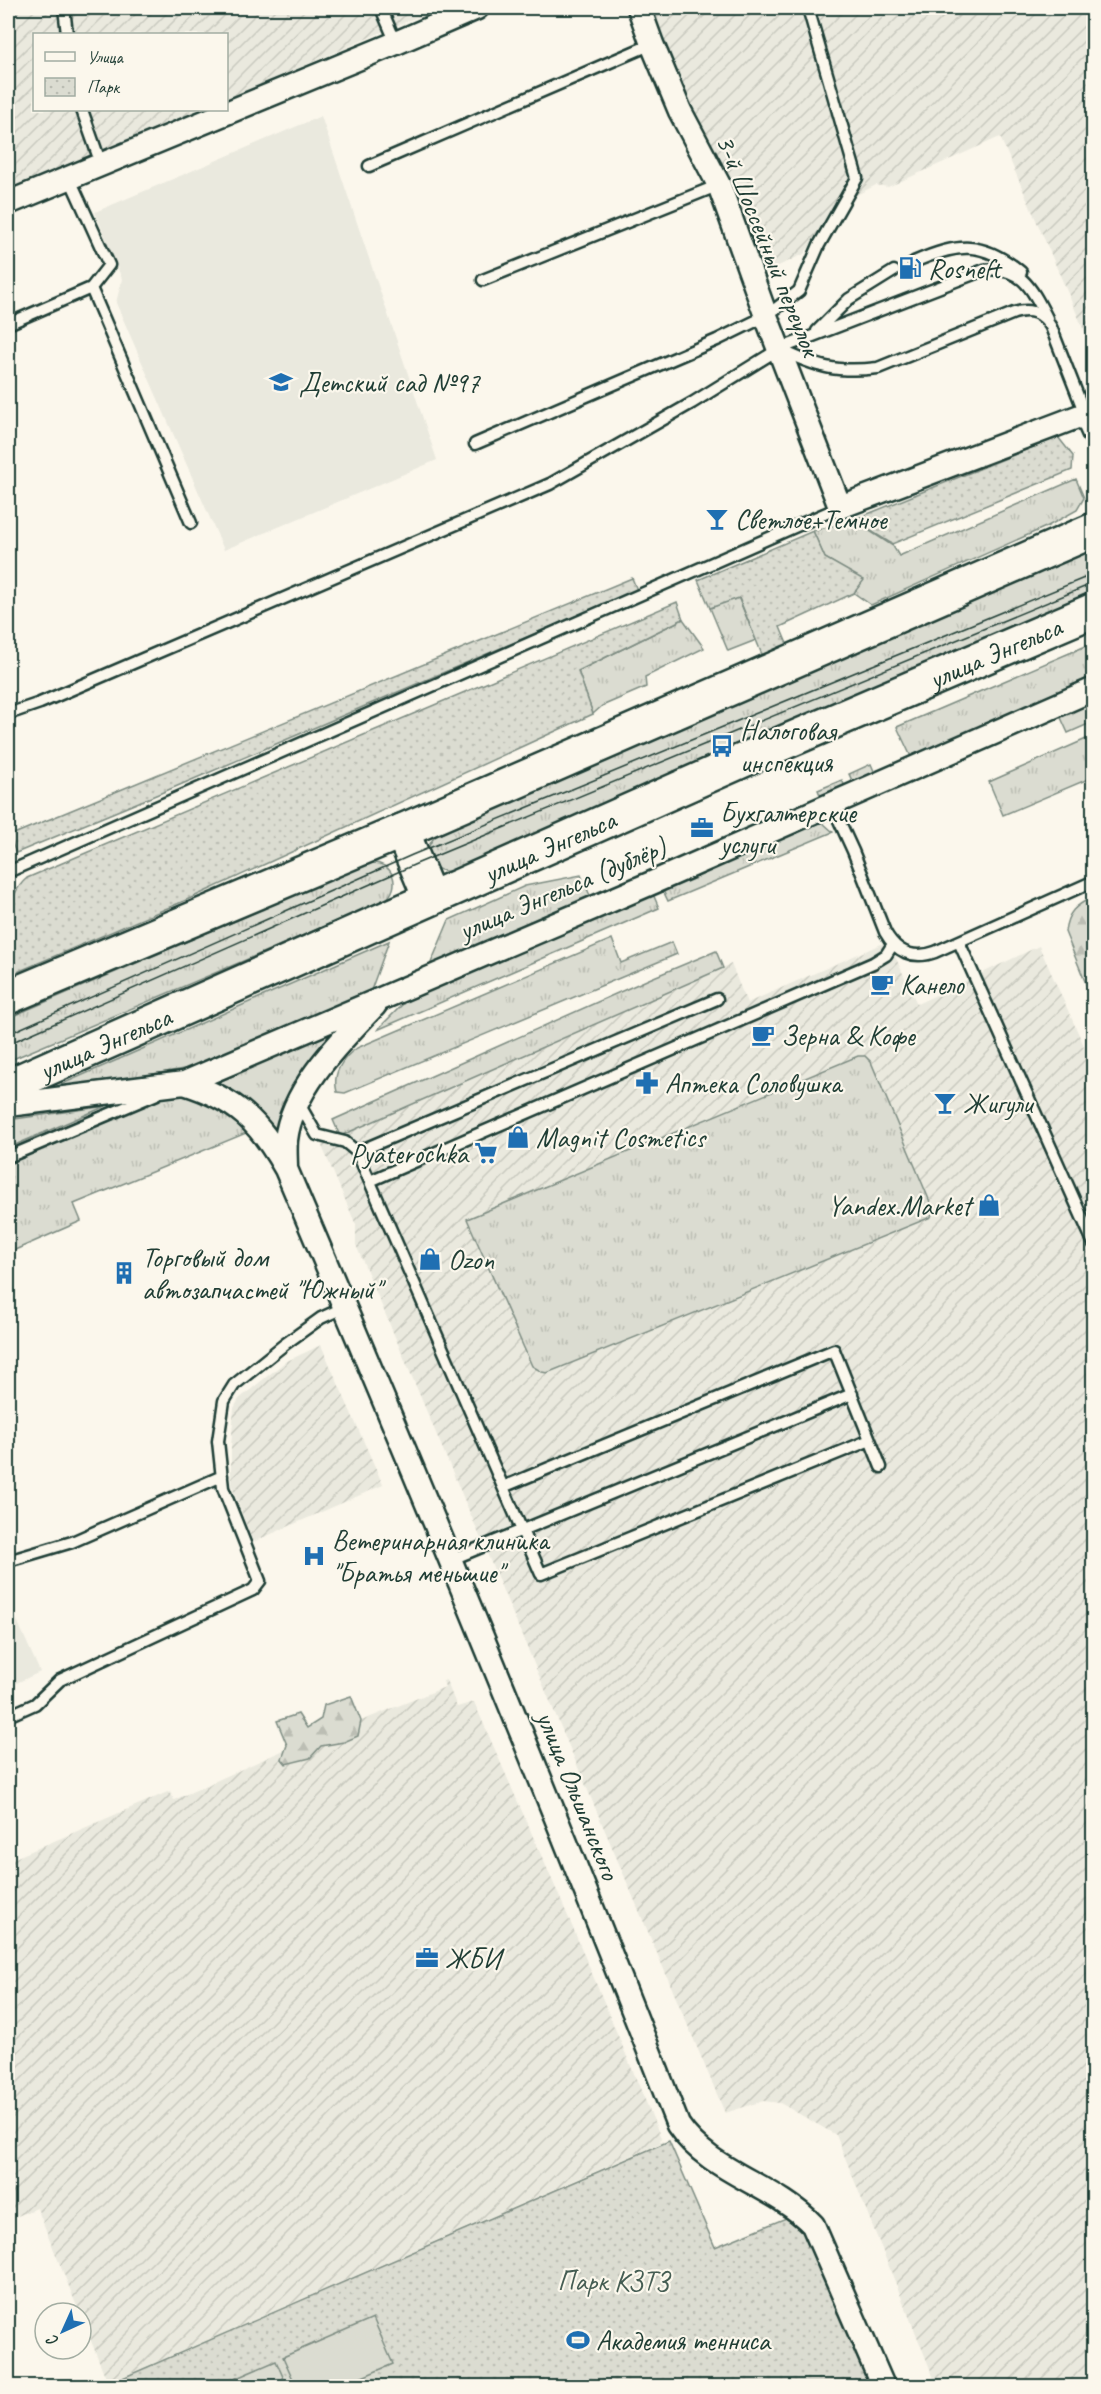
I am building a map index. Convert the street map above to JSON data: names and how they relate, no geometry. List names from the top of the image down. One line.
{"streets":{"main road":["улица Энгельса"],"street":["3-й Шоссейный переулок","улица Энгельса (дублёр)","улица Ольшанского"]},"crossings":[["улица Энгельса (дублёр)","улица Ольшанского"]],"parks":["Парк КЗТЗ"],"places":{"fuel station":["Rosneft"],"school or university":["Детский сад №97"],"bar":["Светлое+Темное","Жигули"],"bus stop":["Налоговая инспекция"],"office":["Бухгалтерские услуги","ЖБИ"],"cafe":["Канело","Зерна & Кофе"],"pharmacy":["Аптека Соловушка"],"shop":["Magnit Cosmetics","Yandex.Market","Ozon"],"supermarket":["Pyaterochka"],"building":["Торговый дом автозапчастей \"Южный\""],"hospital":["Ветеринарная клиника \"Братья меньшие\""],"sports":["Академия тенниса"]},"legend":["Улица","Парк"],"north":"bottom left"}
